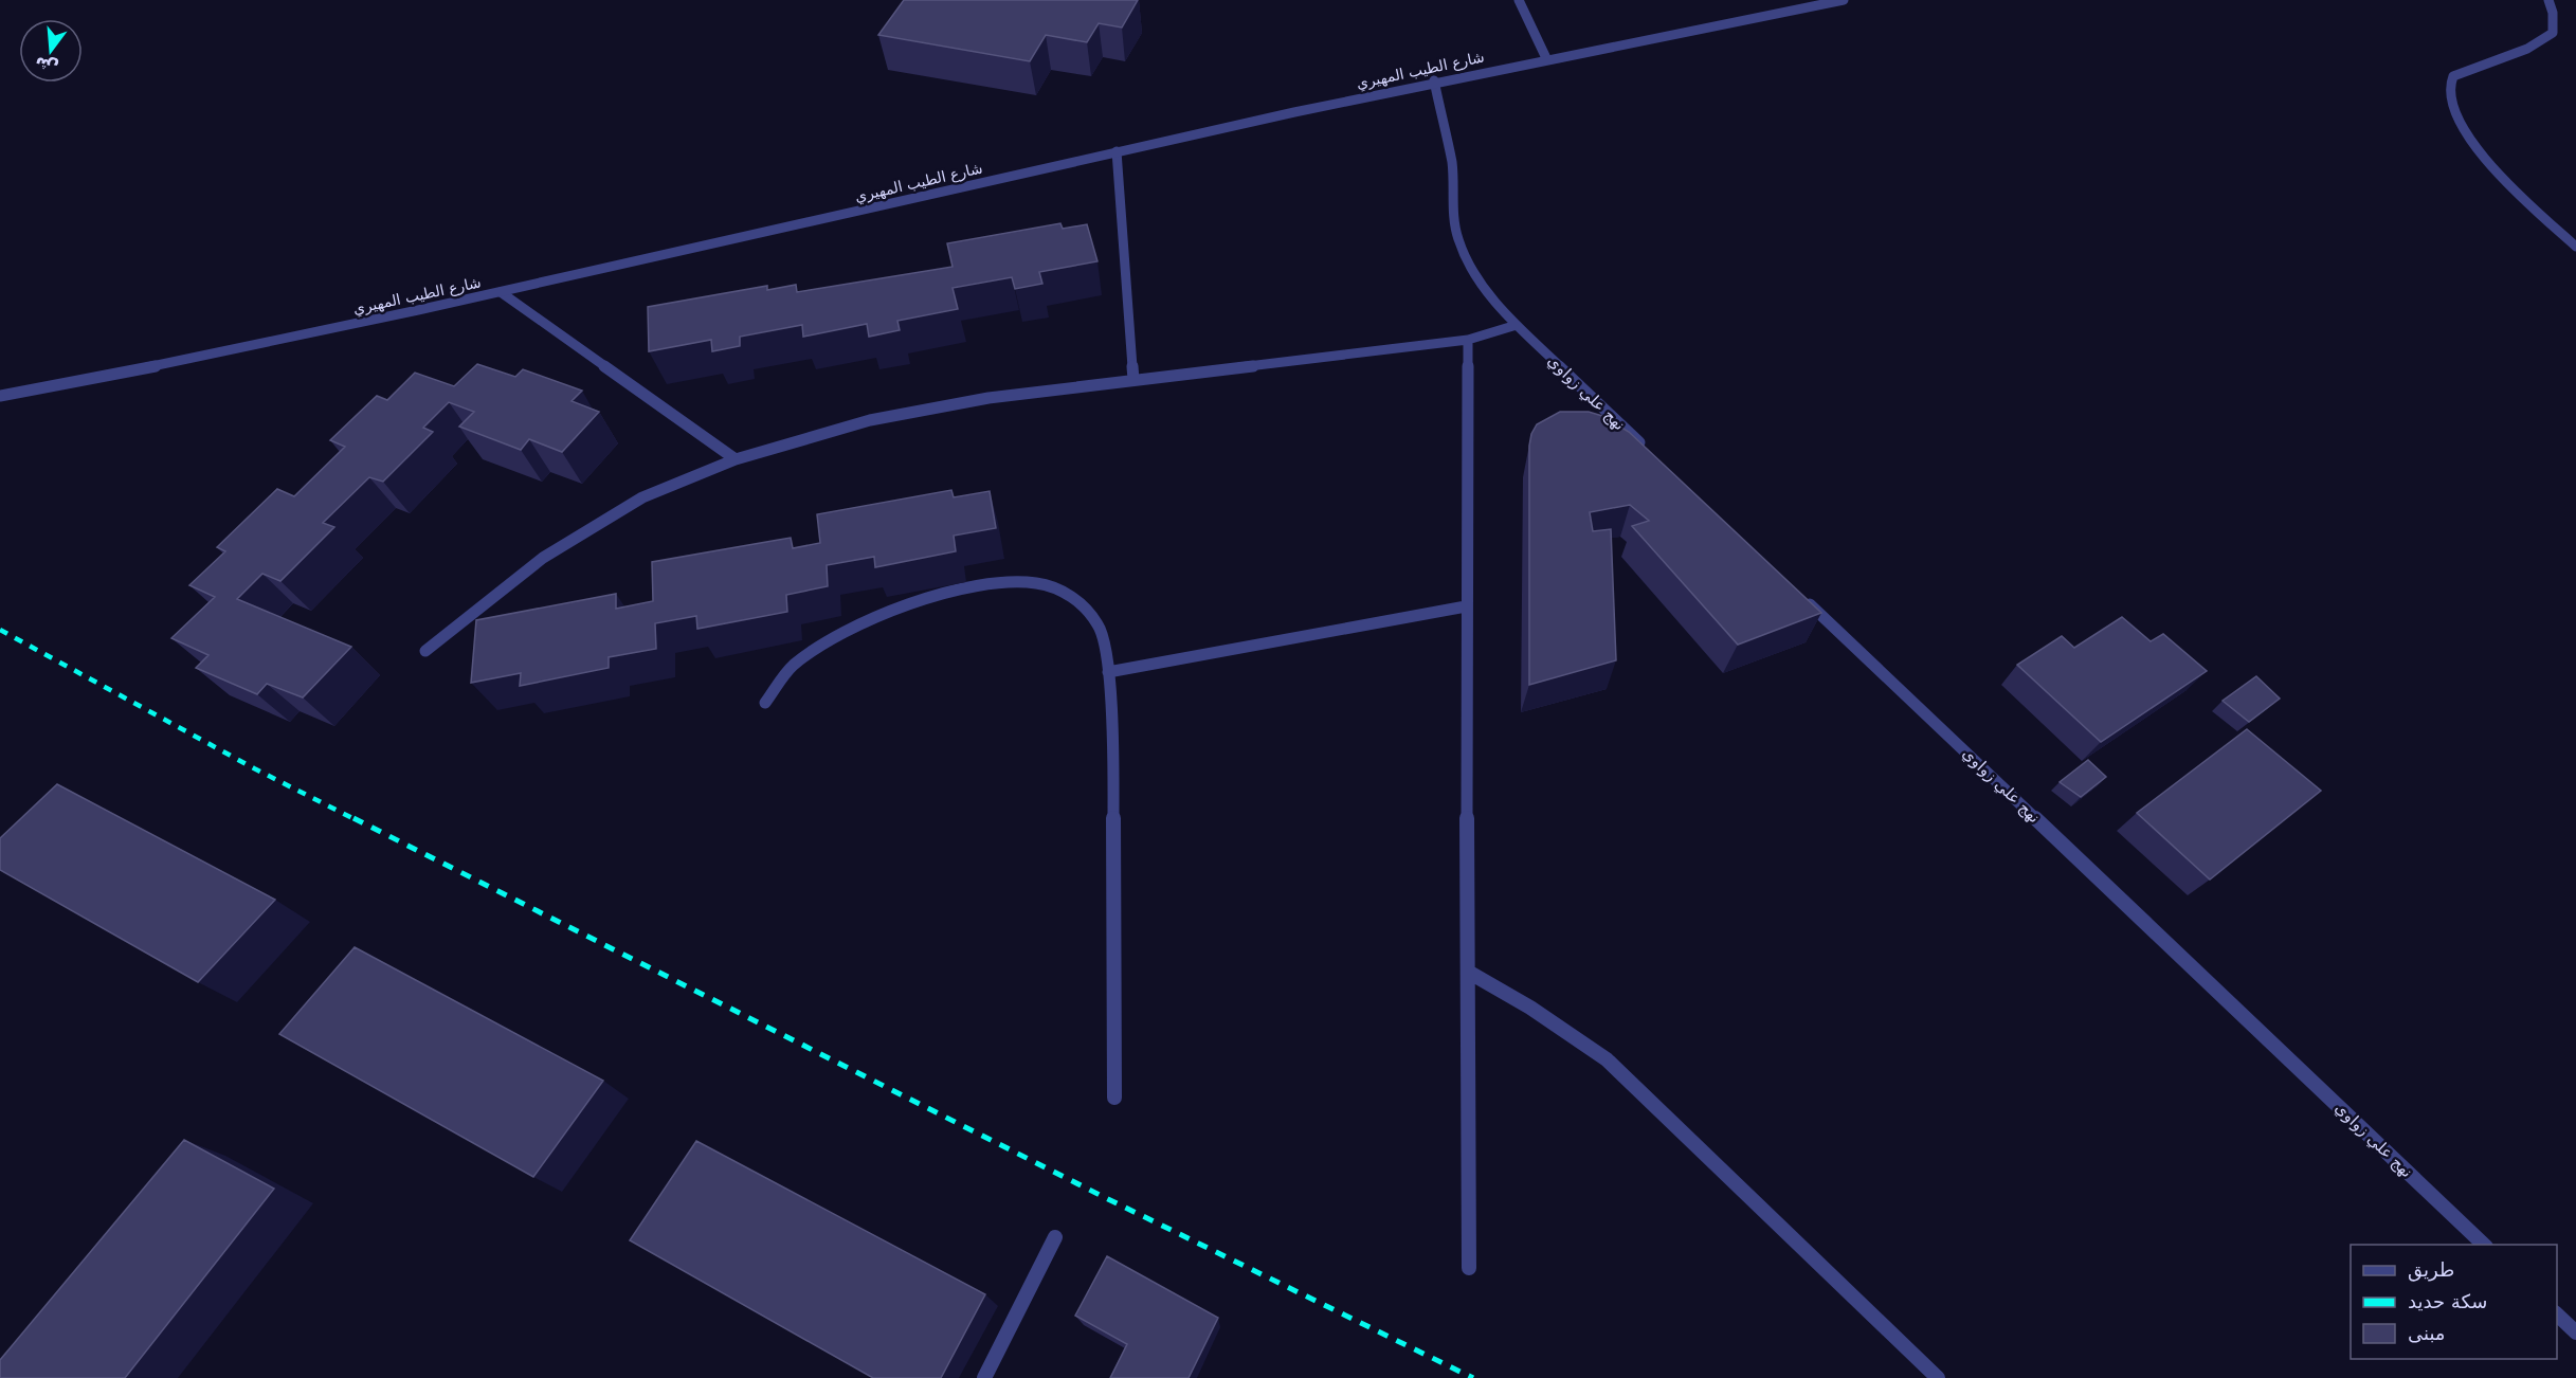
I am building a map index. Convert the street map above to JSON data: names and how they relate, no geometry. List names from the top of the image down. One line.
{"streets":{"street":["شارع الطيب المهيري","نهج علي زواوي"]},"crossings":[["شارع الطيب المهيري","نهج علي زواوي"]],"legend":["طريق","سكة حديد","مبنى"],"north":"bottom"}
